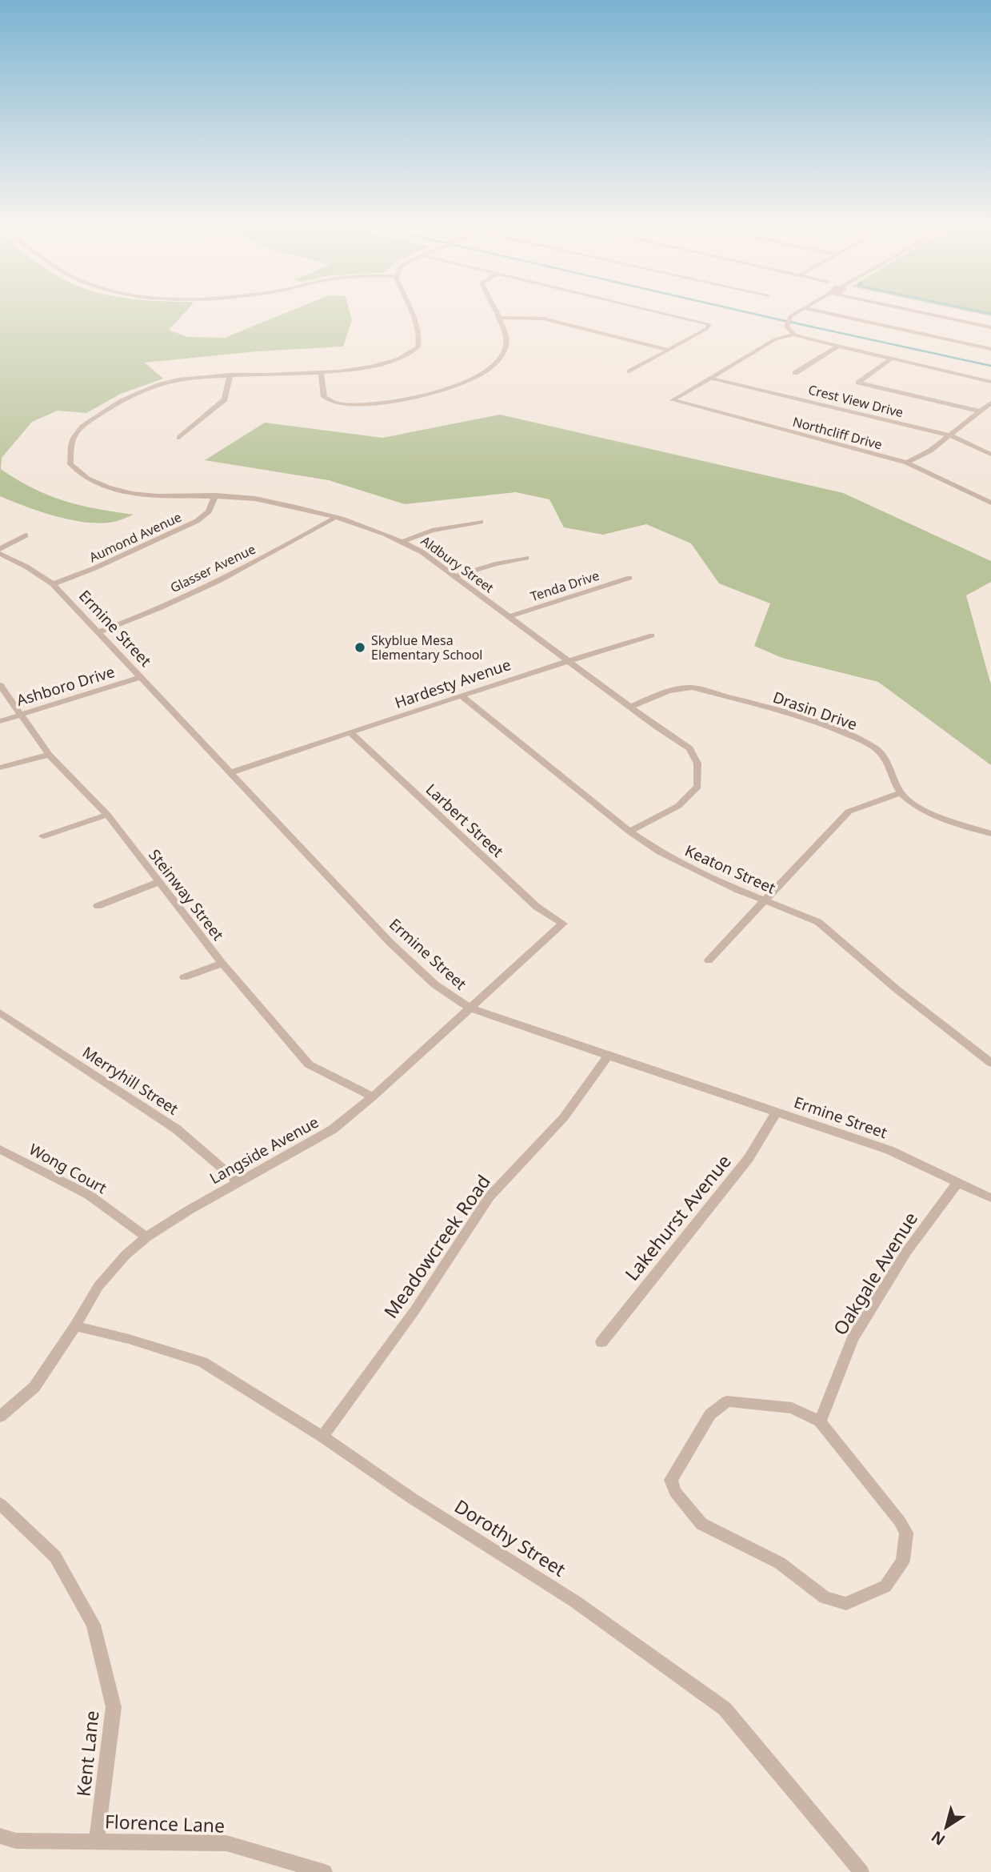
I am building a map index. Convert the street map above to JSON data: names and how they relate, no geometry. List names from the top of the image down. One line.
{"streets":{"street":["Crest View Drive","Northcliff Drive","Aumond Avenue","Aldbury Street","Glasser Avenue","Tenda Drive","Ermine Street","Hardesty Avenue","Ashboro Drive","Drasin Drive","Larbert Street","Keaton Street","Steinway Street","Merryhill Street","Langside Avenue","Wong Court","Lakehurst Avenue","Meadowcreek Road","Oakgale Avenue","Dorothy Street","Kent Lane","Florence Lane"]},"crossings":[["Crest View Drive","Northcliff Drive"],["Aumond Avenue","Aldbury Street"],["Aumond Avenue","Ermine Street"],["Aldbury Street","Glasser Avenue"],["Aldbury Street","Tenda Drive"],["Aldbury Street","Hardesty Avenue"],["Aldbury Street","Drasin Drive"],["Aldbury Street","Keaton Street"],["Glasser Avenue","Ermine Street"],["Ermine Street","Hardesty Avenue"],["Ermine Street","Ashboro Drive"],["Ermine Street","Langside Avenue"],["Ermine Street","Lakehurst Avenue"],["Ermine Street","Meadowcreek Road"],["Ermine Street","Oakgale Avenue"],["Hardesty Avenue","Larbert Street"],["Hardesty Avenue","Keaton Street"],["Ashboro Drive","Steinway Street"],["Larbert Street","Langside Avenue"],["Steinway Street","Langside Avenue"],["Merryhill Street","Langside Avenue"],["Langside Avenue","Wong Court"],["Langside Avenue","Dorothy Street"],["Meadowcreek Road","Dorothy Street"],["Kent Lane","Florence Lane"]],"places":["Skyblue Mesa Elementary School"],"north":"bottom left"}
